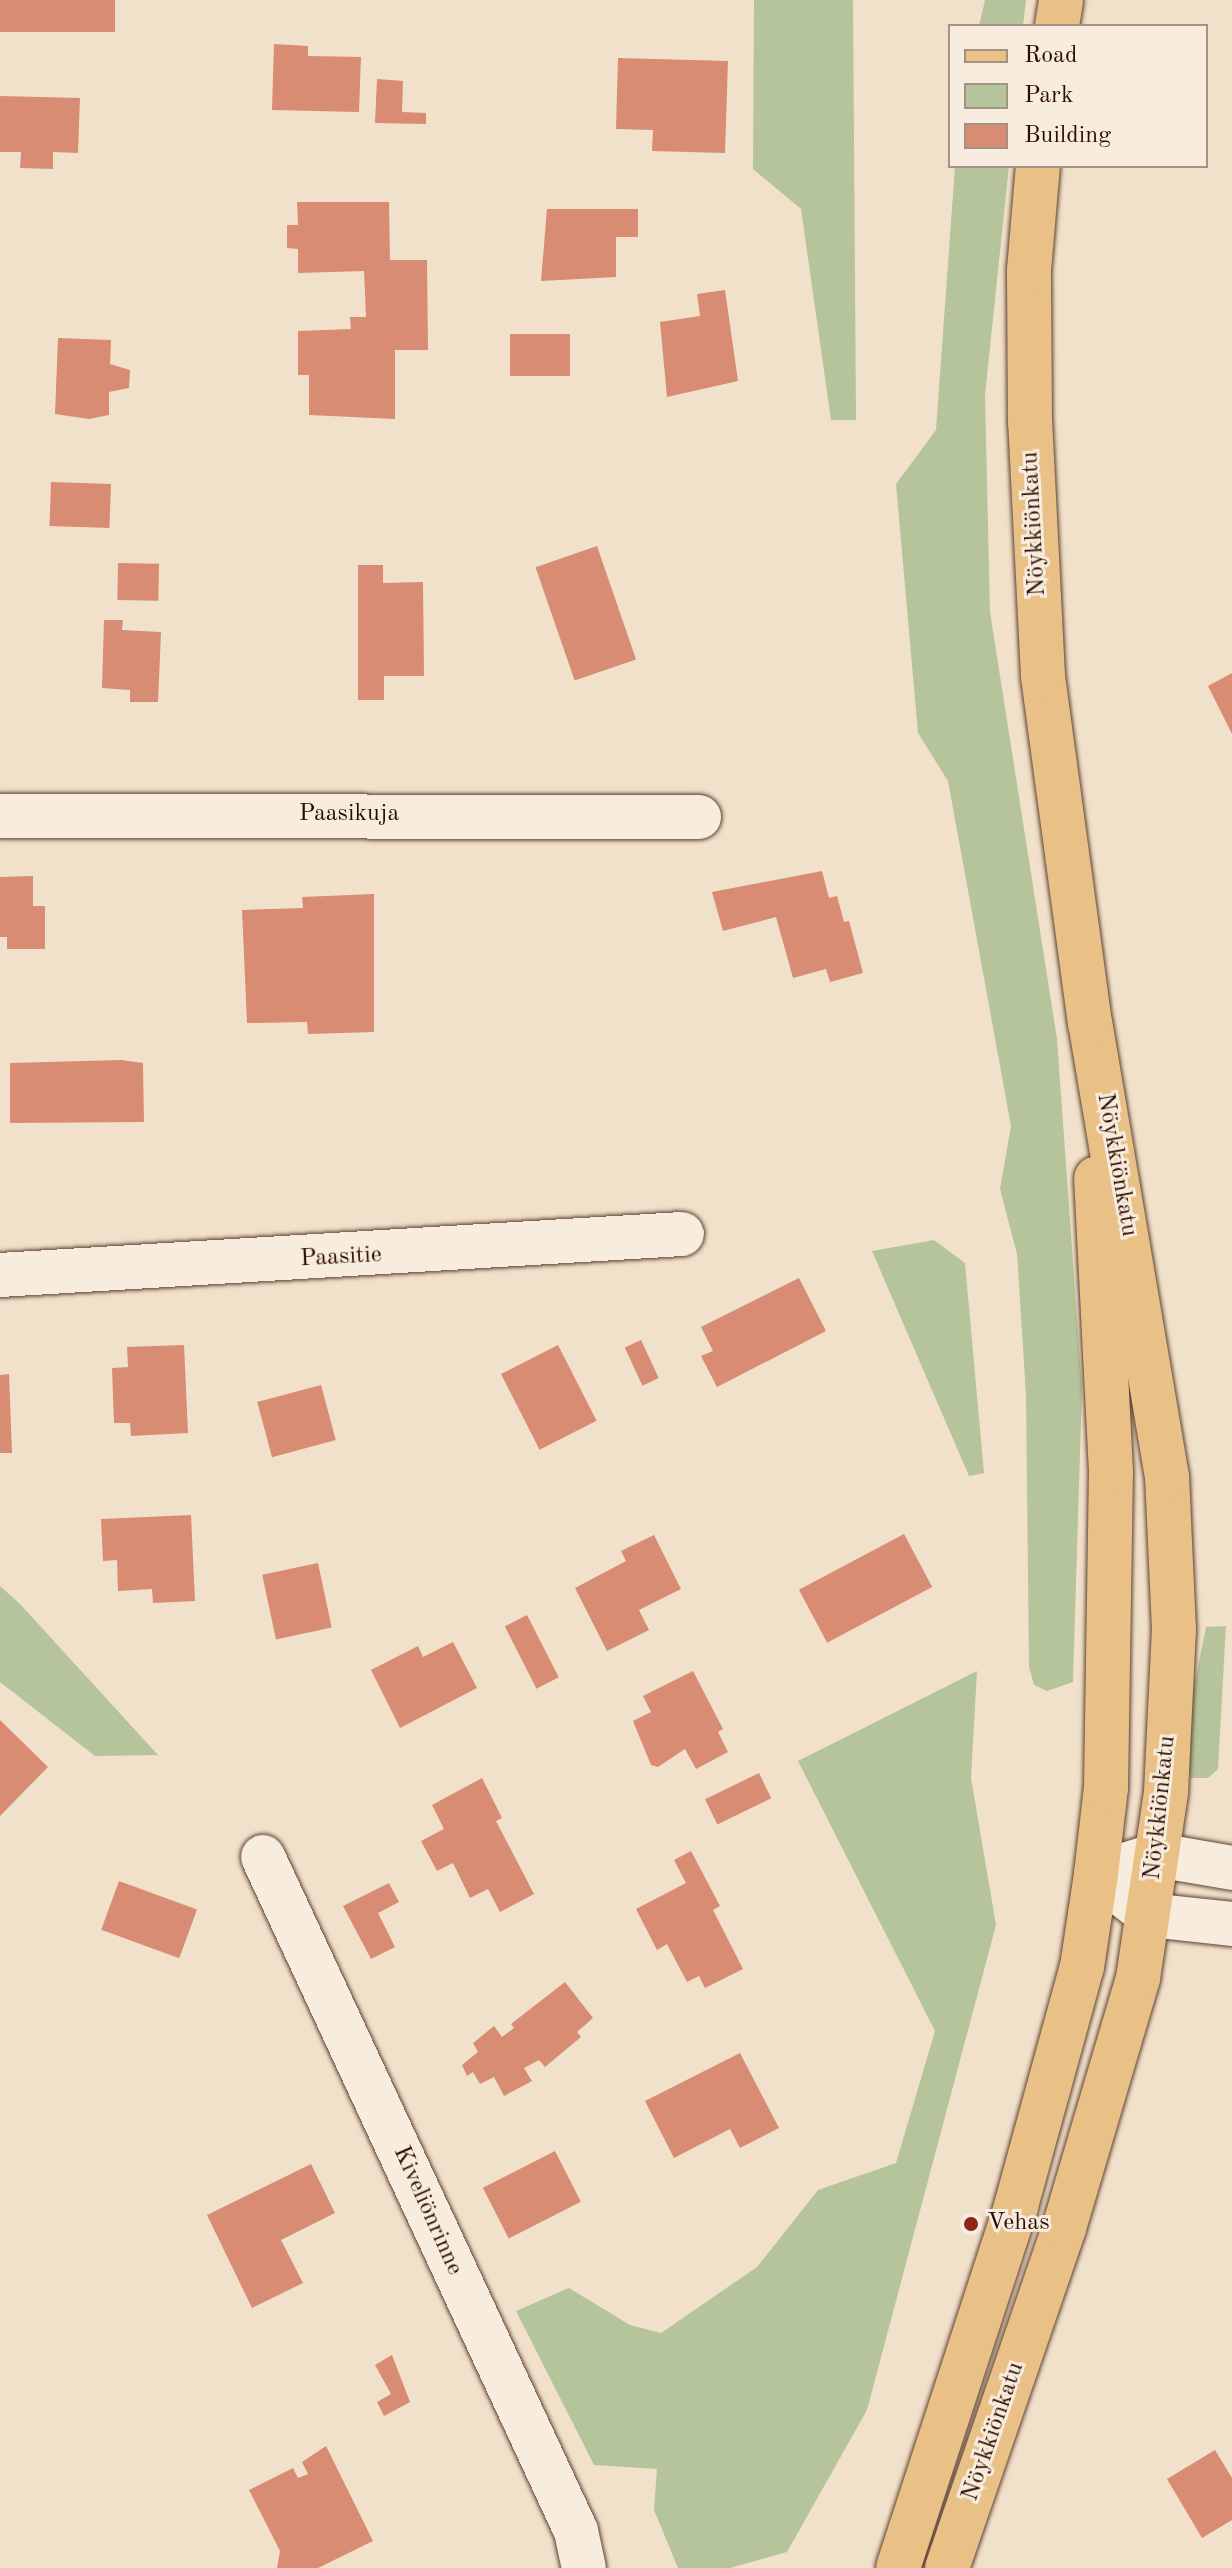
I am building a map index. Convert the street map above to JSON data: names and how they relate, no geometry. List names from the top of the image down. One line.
{"streets":{"main road":["Nöykkiönkatu"],"street":["Paasikuja","Paasitie","Kiveliönrinne"]},"places":["Vehas"],"legend":["Road","Park","Building"]}
